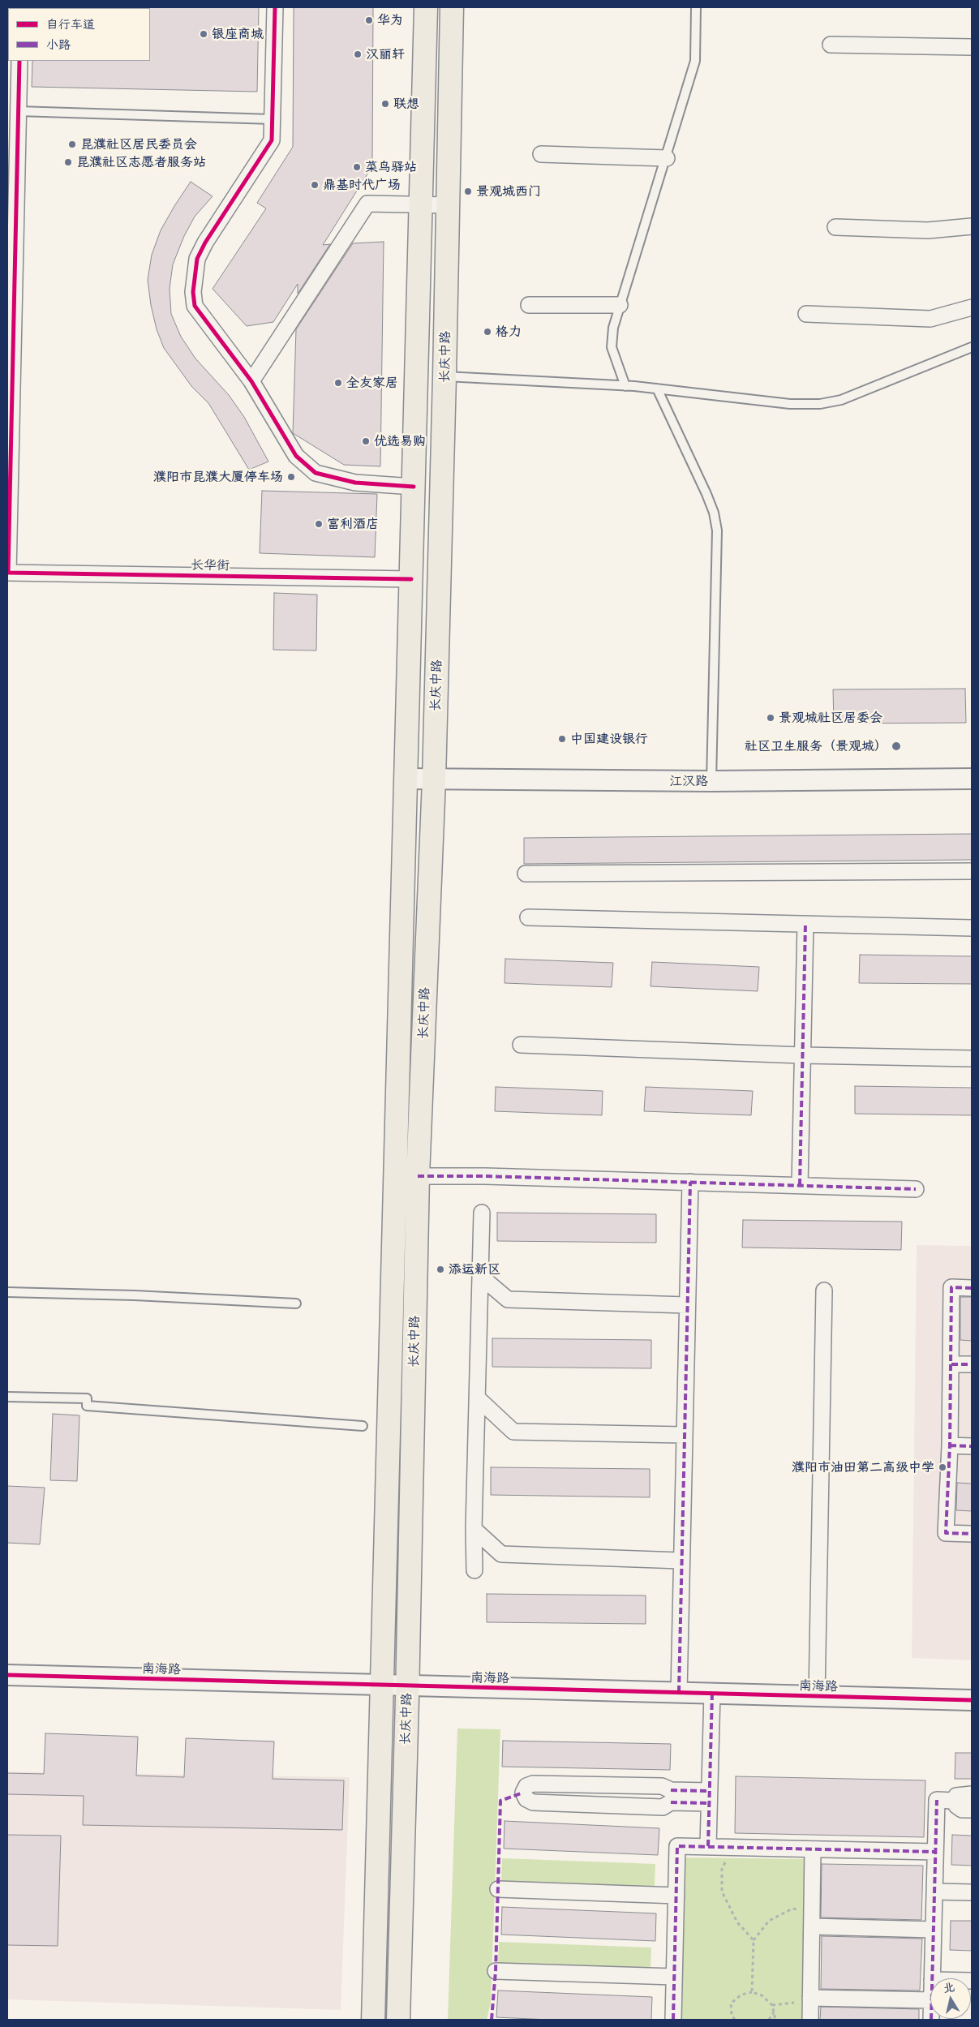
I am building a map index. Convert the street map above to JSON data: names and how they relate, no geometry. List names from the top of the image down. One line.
{"streets":{"main road":["长庆中路"],"street":["长华街","江汉路","南海路"]},"crossings":[["长庆中路","长华街"],["长庆中路","江汉路"],["长庆中路","南海路"]],"places":["华为","银座商城","汉丽轩","联想","昆濮社区居民委员会","昆濮社区志愿者服务站","菜鸟驿站","鼎基时代广场","景观城西门","格力","全友家居","优选易购","濮阳市昆濮大厦停车场","富利酒店","景观城社区居委会","中国建设银行","社区卫生服务（景观城）","添运新区","濮阳市油田第二高级中学"],"legend":["自行车道","小路"],"north":"top"}
